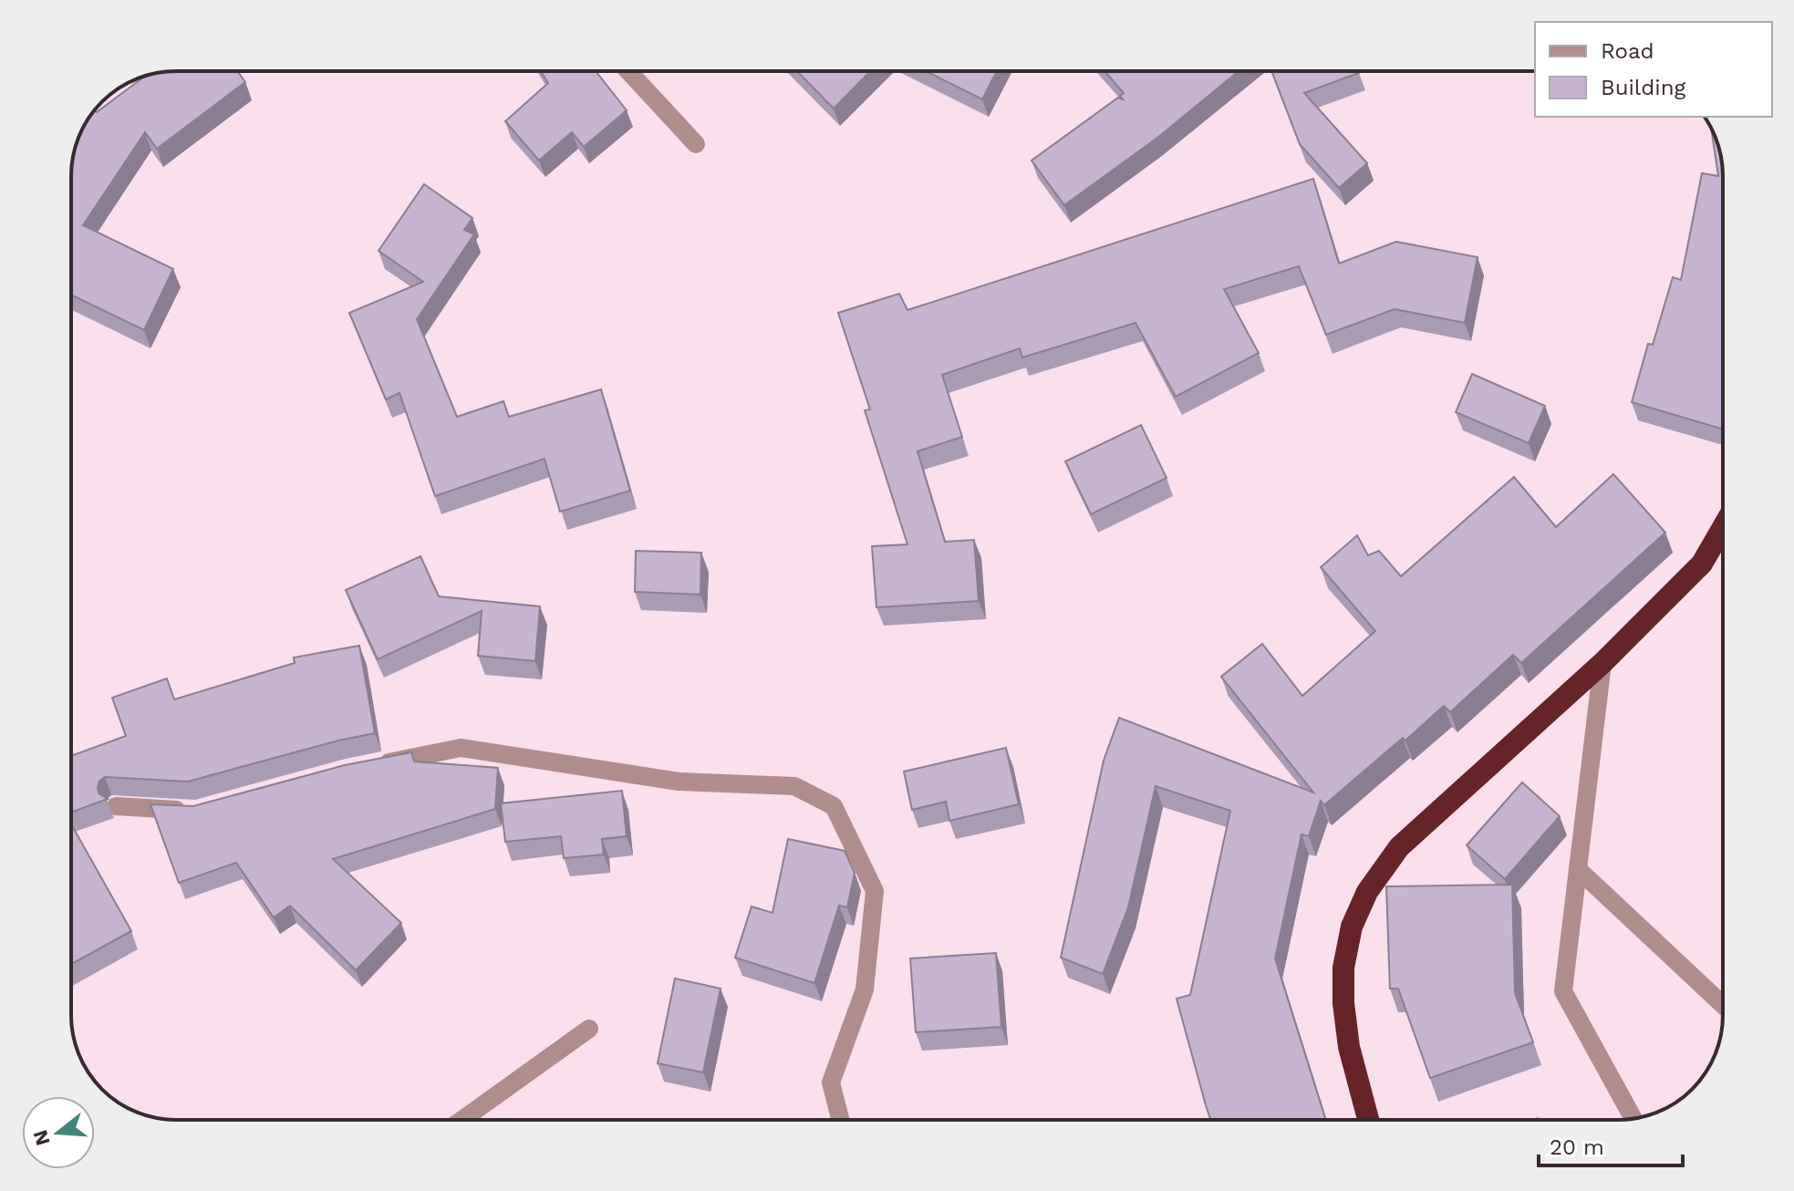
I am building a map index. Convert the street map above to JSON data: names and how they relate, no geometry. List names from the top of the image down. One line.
{"legend":["Road","Building"],"scale_bar":"20 m","north":"left"}
